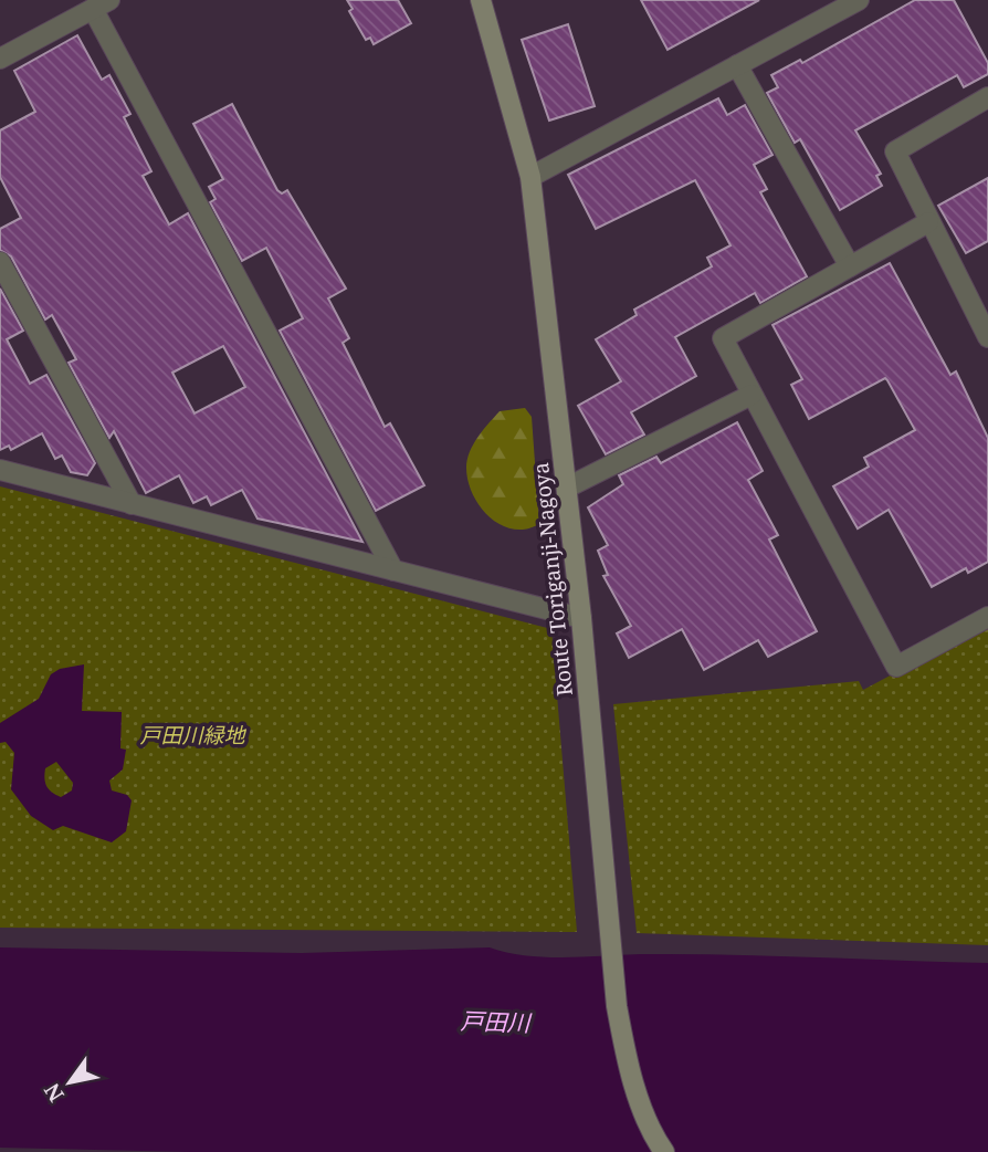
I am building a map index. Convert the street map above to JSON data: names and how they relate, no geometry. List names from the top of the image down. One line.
{"streets":{"main road":["Route Toriganji-Nagoya"]},"water":["戸田川"],"parks":["戸田川緑地"],"north":"bottom left"}
